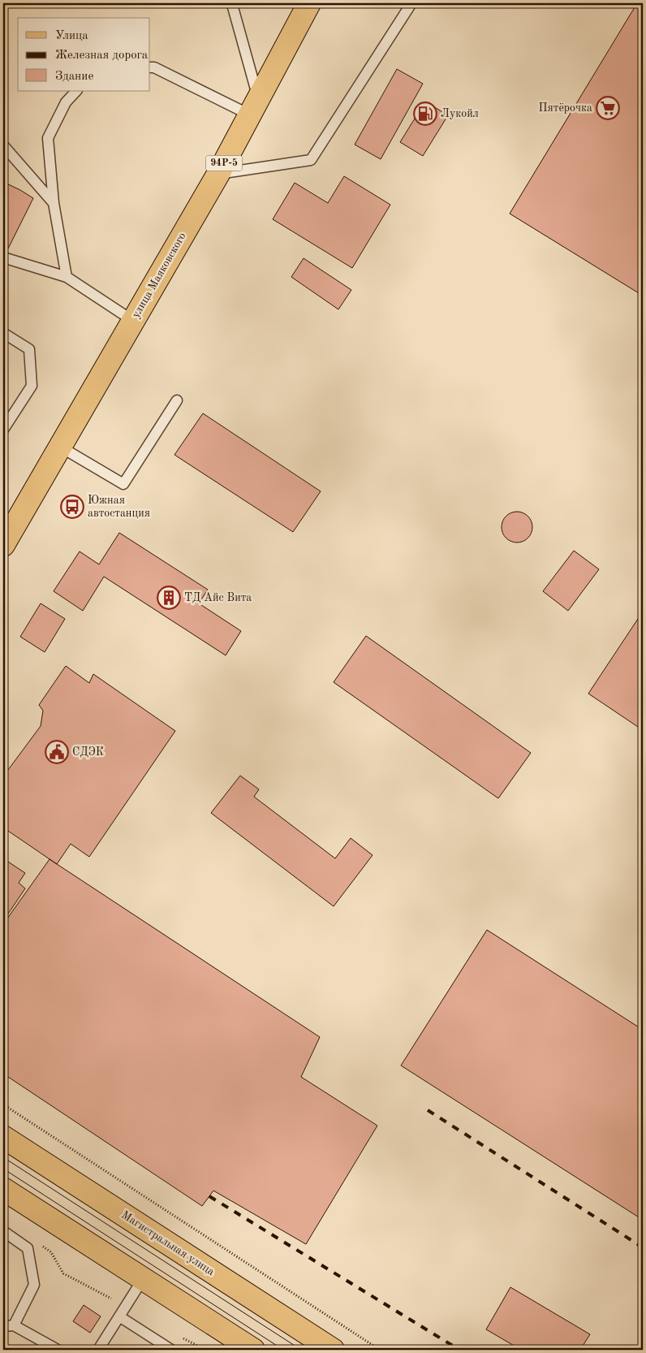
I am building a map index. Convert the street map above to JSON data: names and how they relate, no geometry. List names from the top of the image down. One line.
{"streets":{"main road":["94Р-5","улица Маяковского","Магистральная улица"]},"places":{"supermarket":["Пятёрочка"],"fuel station":["Лукойл"],"bus stop":["Южная автостанция"],"building":["ТД Айс Вита"],"public building":["СДЭК"]},"legend":["Улица","Железная дорога","Здание"]}
